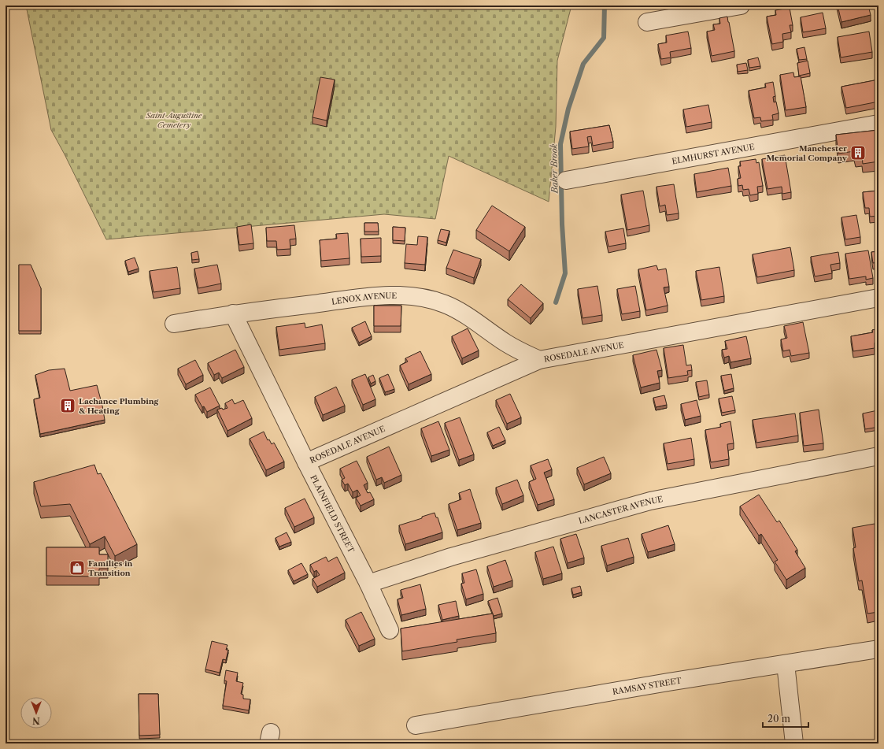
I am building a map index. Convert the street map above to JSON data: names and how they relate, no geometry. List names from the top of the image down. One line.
{"streets":{"street":["ELMHURST AVENUE","LENOX AVENUE","ROSEDALE AVENUE","LANCASTER AVENUE","PLAINFIELD STREET","RAMSAY STREET"]},"crossings":[["LENOX AVENUE","ROSEDALE AVENUE"],["LENOX AVENUE","PLAINFIELD STREET"],["ROSEDALE AVENUE","PLAINFIELD STREET"],["LANCASTER AVENUE","PLAINFIELD STREET"]],"water":["Baker Brook"],"parks":["Saint Augustine Cemetery"],"places":{"building":["Manchester Memorial Company","Lachance Plumbing & Heating"],"shop":["Families in Transition"]},"scale_bar":"20 m","north":"bottom"}
